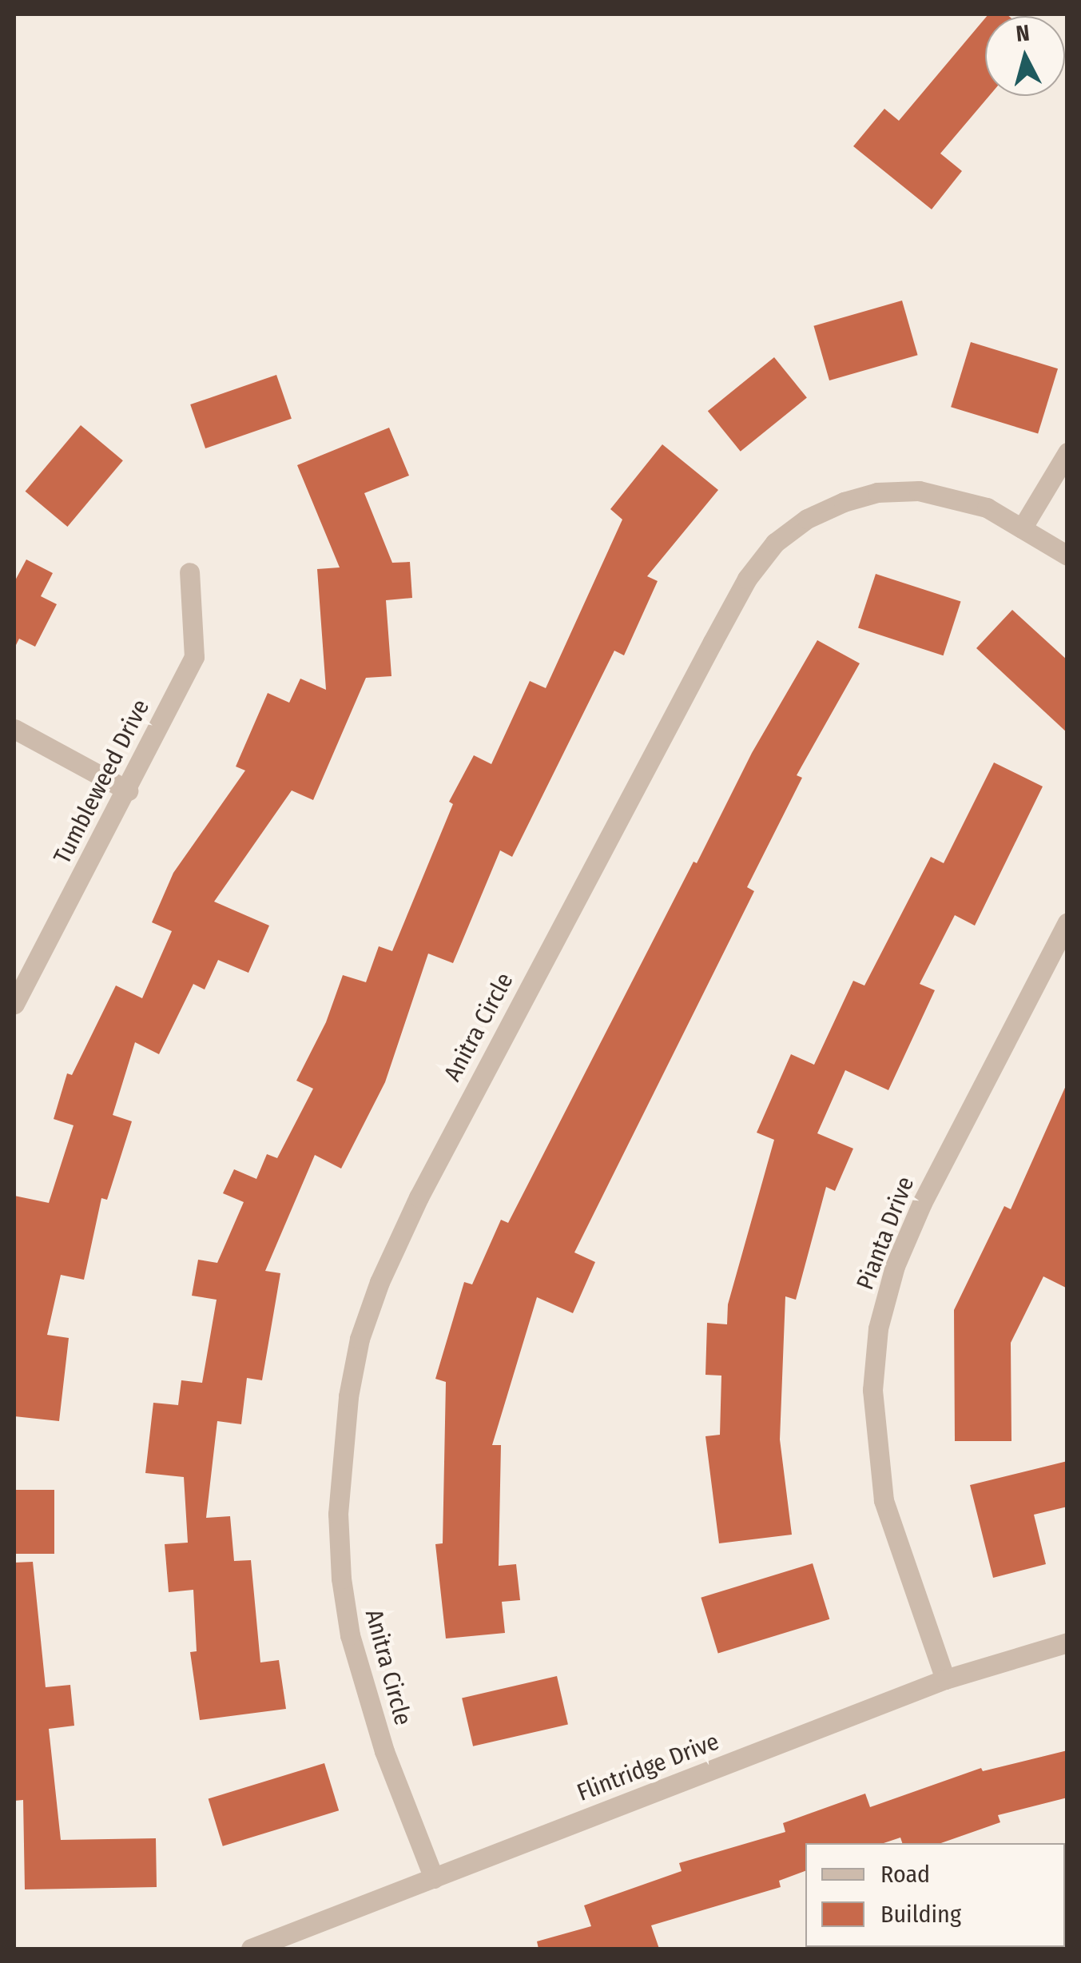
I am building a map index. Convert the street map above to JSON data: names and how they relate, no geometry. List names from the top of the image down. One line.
{"streets":{"street":["Tumbleweed Drive","Anitra Circle","Pianta Drive","Flintridge Drive"]},"crossings":[["Anitra Circle","Flintridge Drive"],["Pianta Drive","Flintridge Drive"]],"legend":["Road","Building"],"north":"top"}
